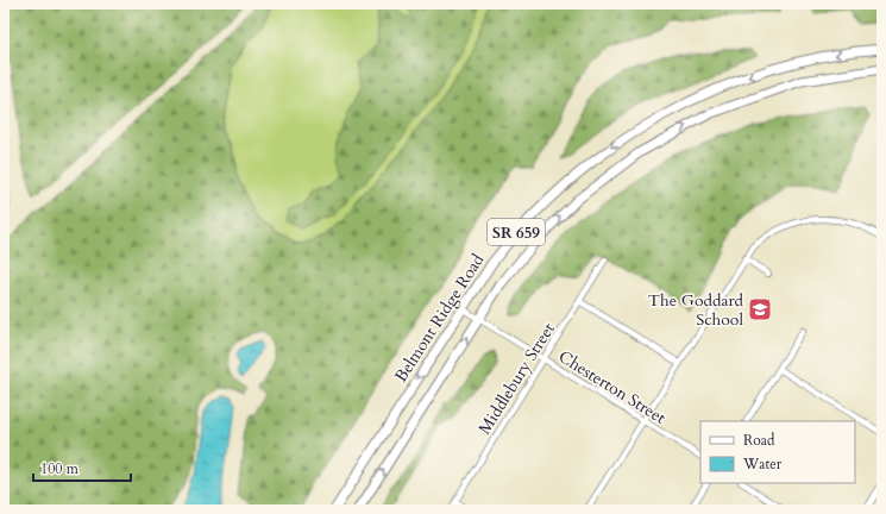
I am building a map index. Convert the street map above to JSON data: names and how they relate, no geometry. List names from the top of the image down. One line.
{"streets":{"main road":["SR 659","Belmont Ridge Road"],"street":["Middlebury Street","Chesterton Street"]},"crossings":[["Belmont Ridge Road","Chesterton Street"],["Middlebury Street","Chesterton Street"]],"places":{"school or university":["The Goddard School"]},"legend":["Road","Water"],"scale_bar":"100 m"}
